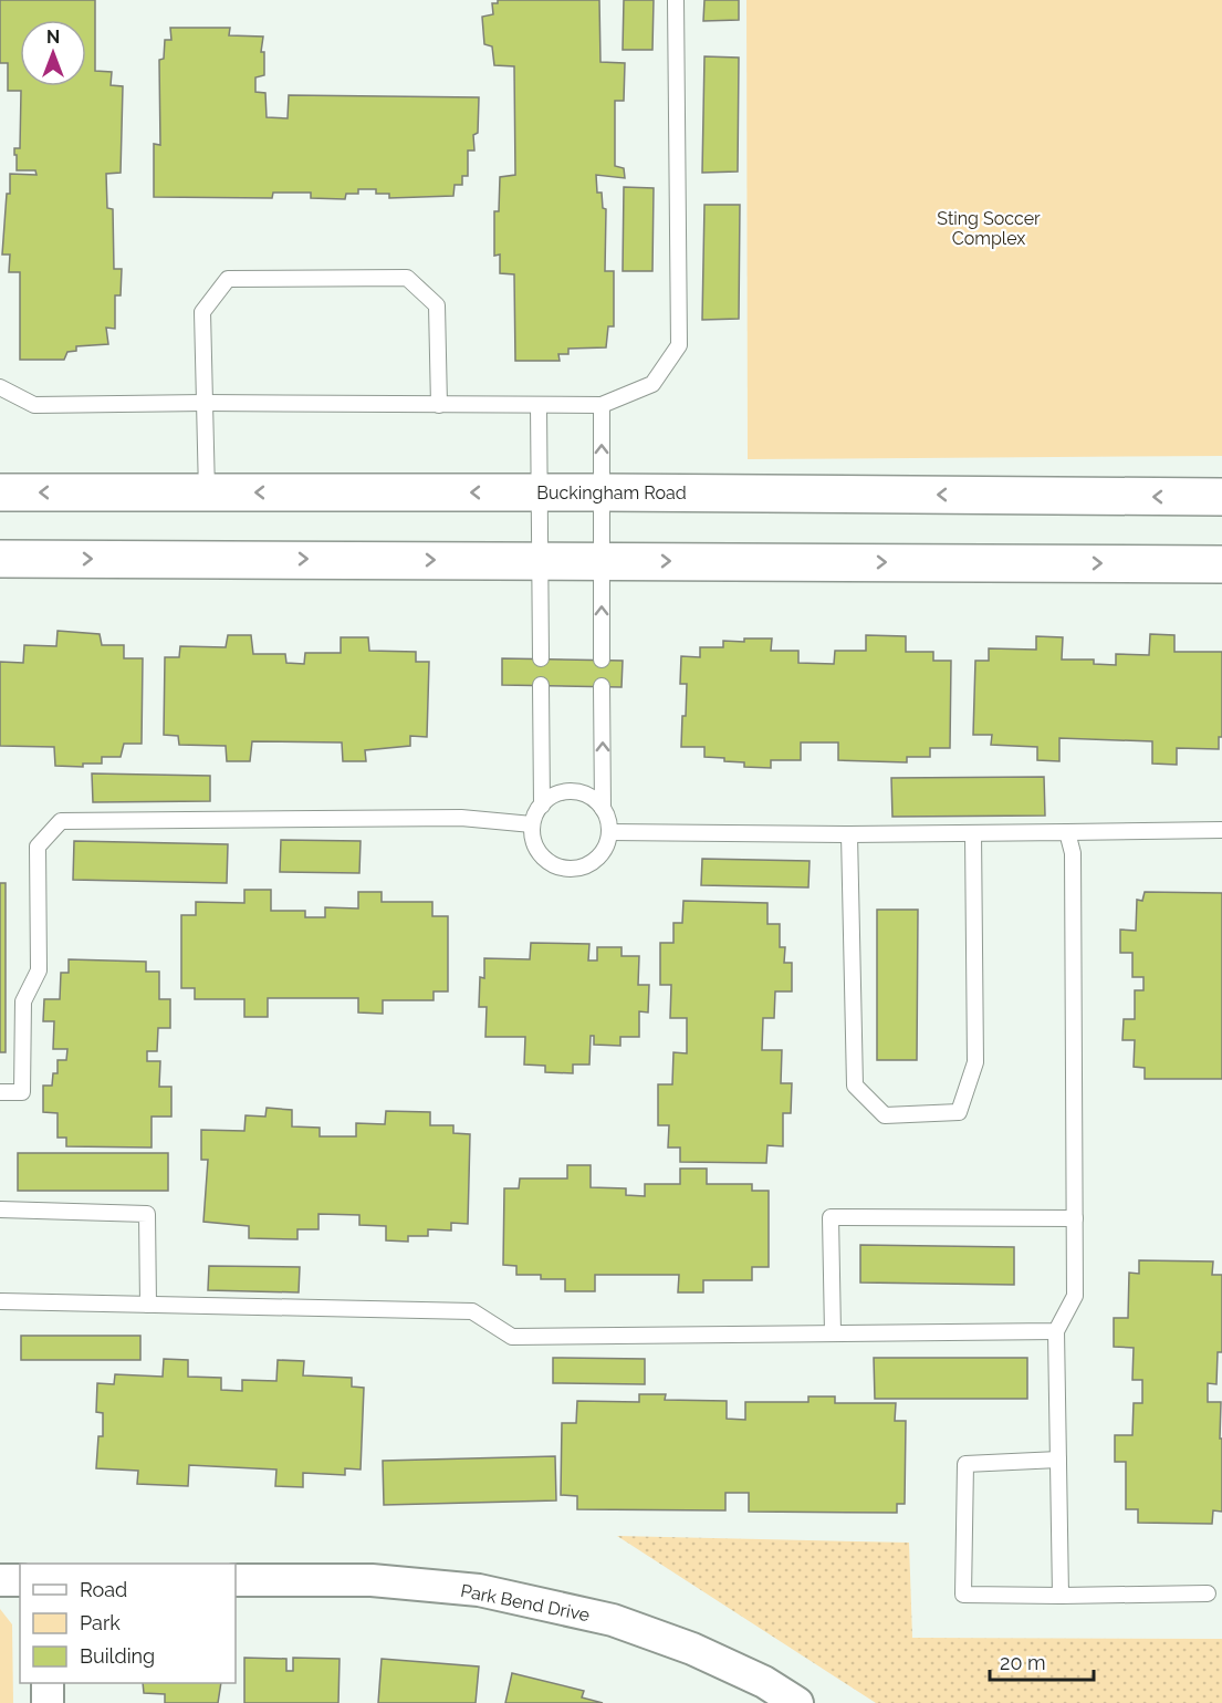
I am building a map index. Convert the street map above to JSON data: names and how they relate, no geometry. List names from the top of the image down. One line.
{"streets":{"street":["Buckingham Road","Park Bend Drive"]},"parks":["Sting Soccer Complex"],"legend":["Road","Park","Building"],"scale_bar":"20 m","north":"top"}
